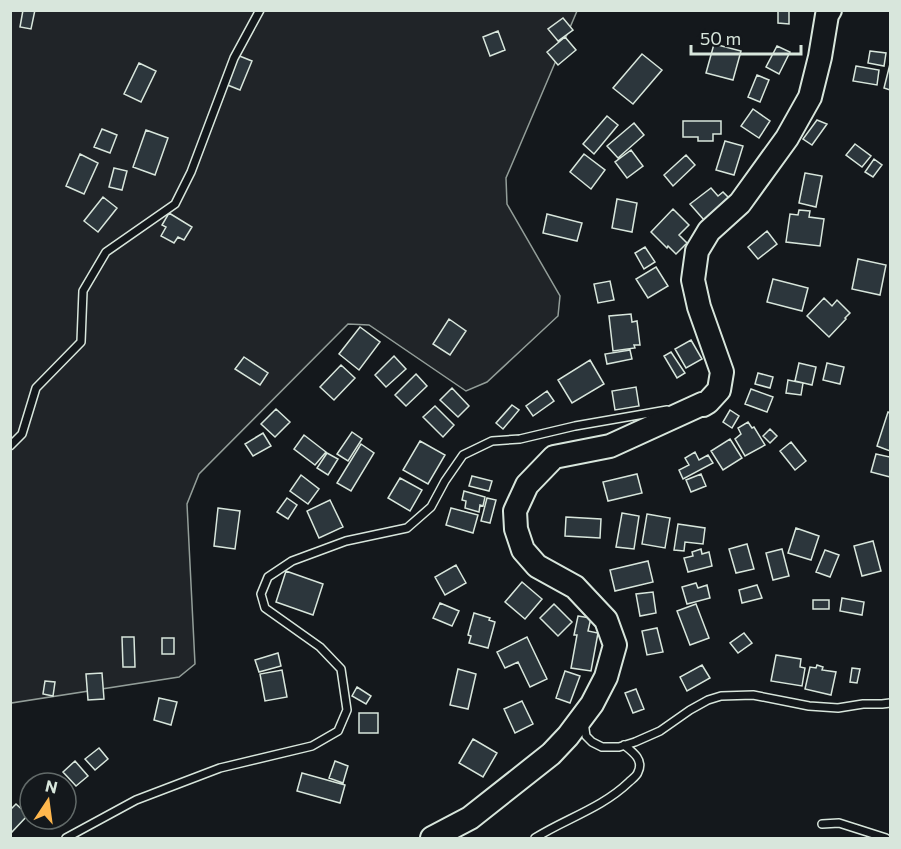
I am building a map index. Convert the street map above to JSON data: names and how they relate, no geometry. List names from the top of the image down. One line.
{"scale_bar":"50 m","north":"top"}
